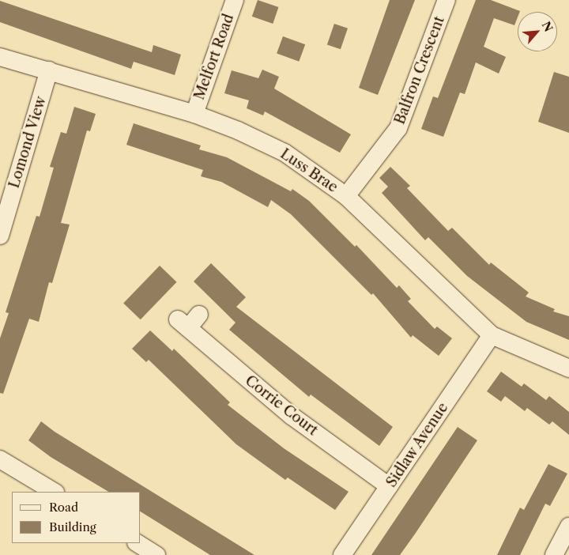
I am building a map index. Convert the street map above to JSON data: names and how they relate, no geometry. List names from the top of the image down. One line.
{"streets":{"street":["Melfort Road","Balfron Crescent","Lomond View","Luss Brae","Corrie Court","Sidlaw Avenue"]},"crossings":[["Melfort Road","Luss Brae"],["Balfron Crescent","Luss Brae"],["Lomond View","Luss Brae"],["Luss Brae","Sidlaw Avenue"],["Corrie Court","Sidlaw Avenue"]],"legend":["Road","Building"],"north":"top right"}
